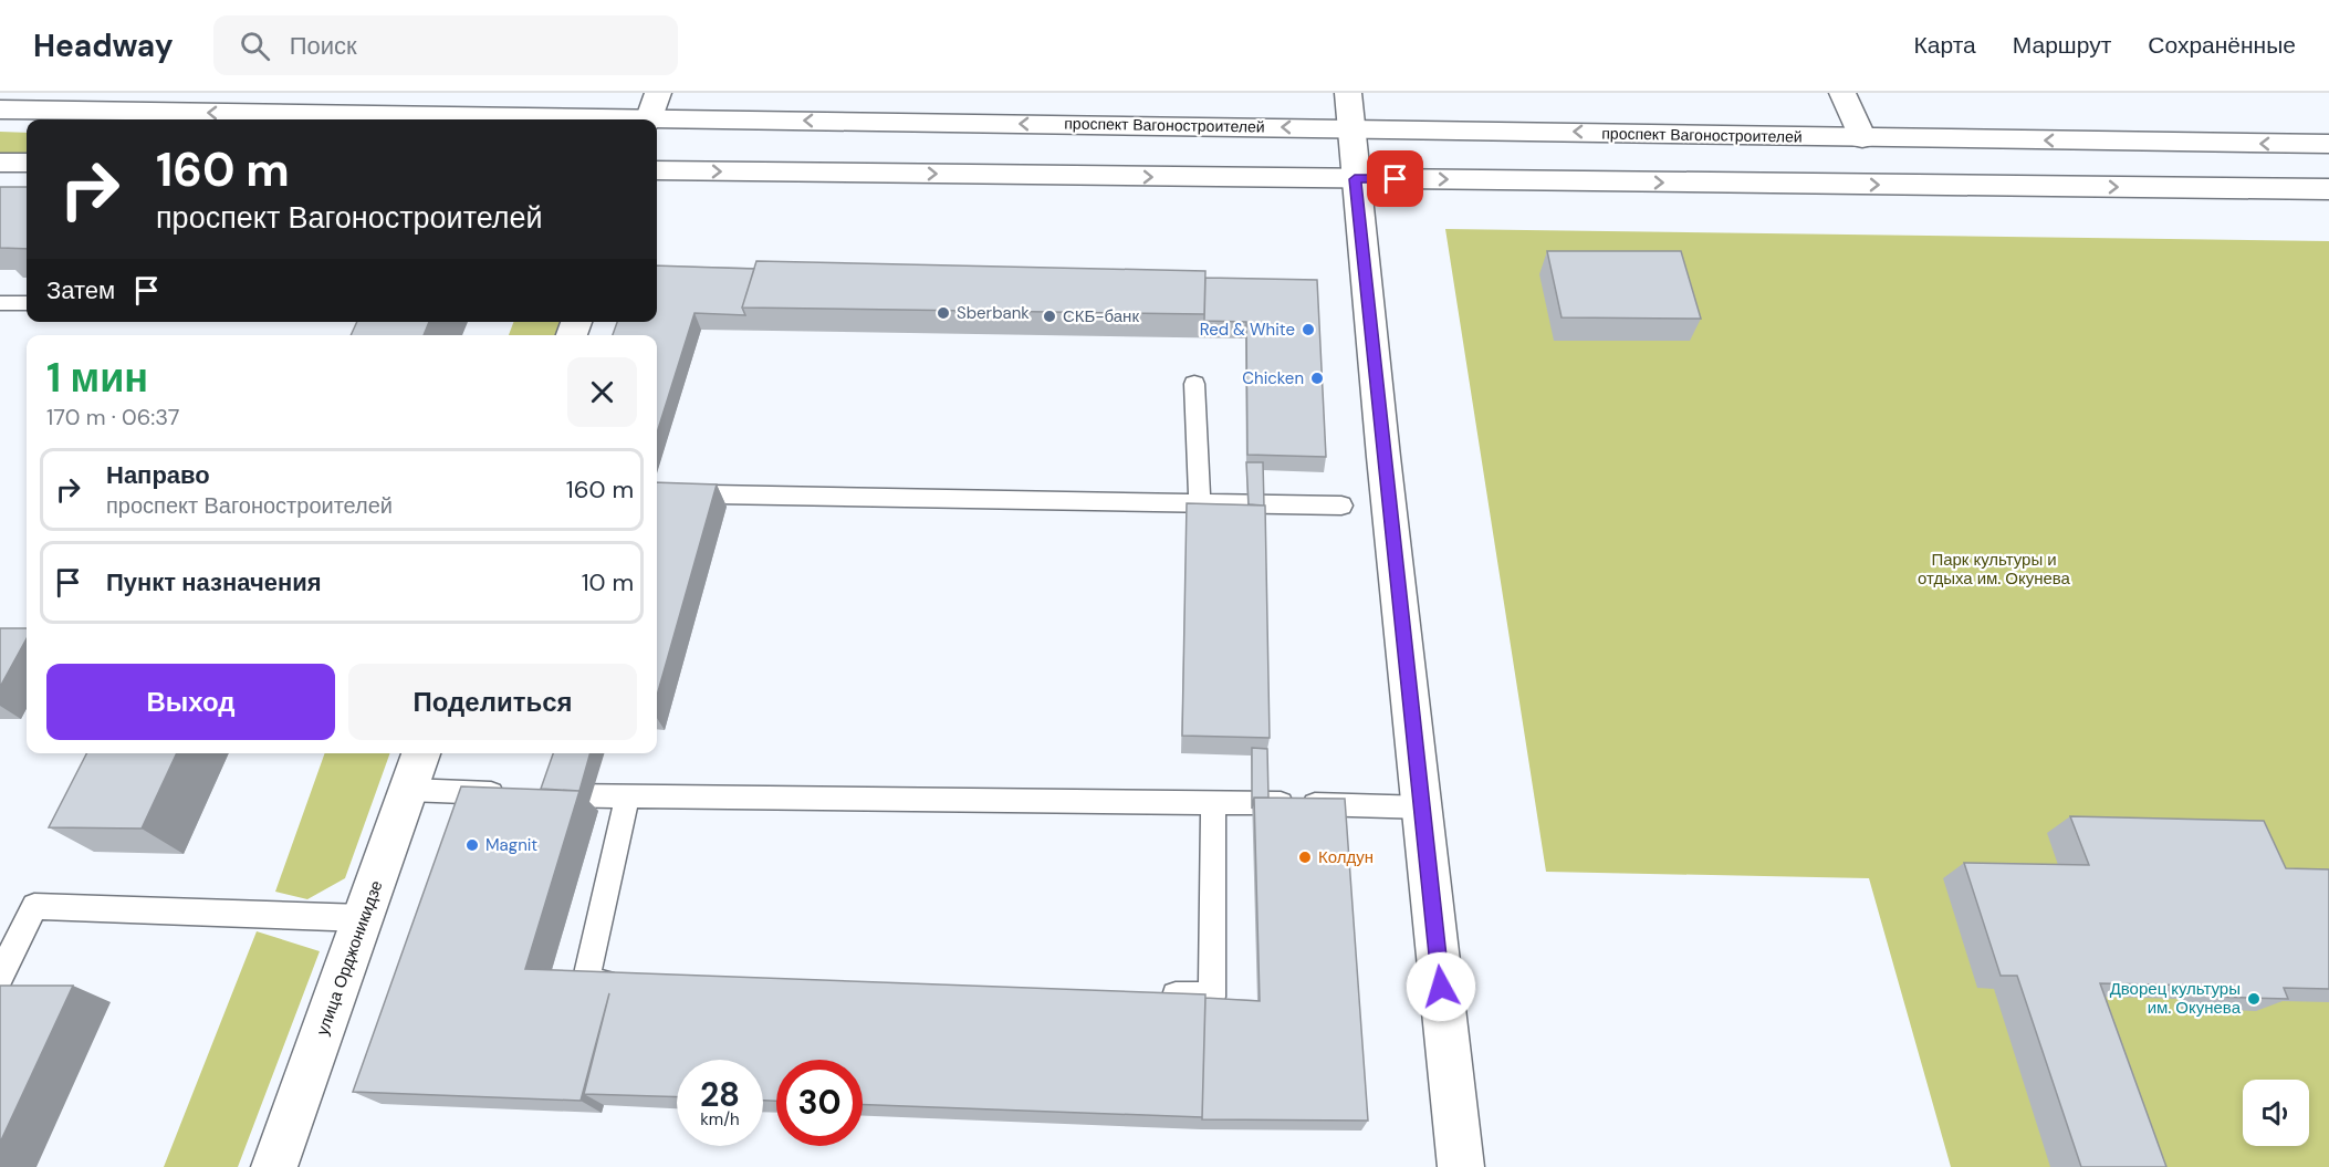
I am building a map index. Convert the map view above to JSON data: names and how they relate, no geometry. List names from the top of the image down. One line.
{"streets":{"main road":["проспект Вагоностроителей","улица Орджоникидзе"]},"parks":["Парк культуры и отдыха им. Окунева"],"places":["Sberbank","СКБ-банк","Red & White","Chicken","Magnit","Колдун","Дворец культуры им. Окунева"],"page":{"header":"Headway","search":"Поиск","nav":["Карта","Маршрут","Сохранённые"],"turn":["160 m","проспект Вагоностроителей"],"then":"Затем","heading":["1 мин","170 m · 06:37"],"list":[{"name":"Направо","note":"проспект Вагоностроителей","value":"160 m"},{"name":"Пункт назначения","value":"10 m"}],"buttons":["Выход","Поделиться"],"speed":"28 km/h","limit":"30"}}
